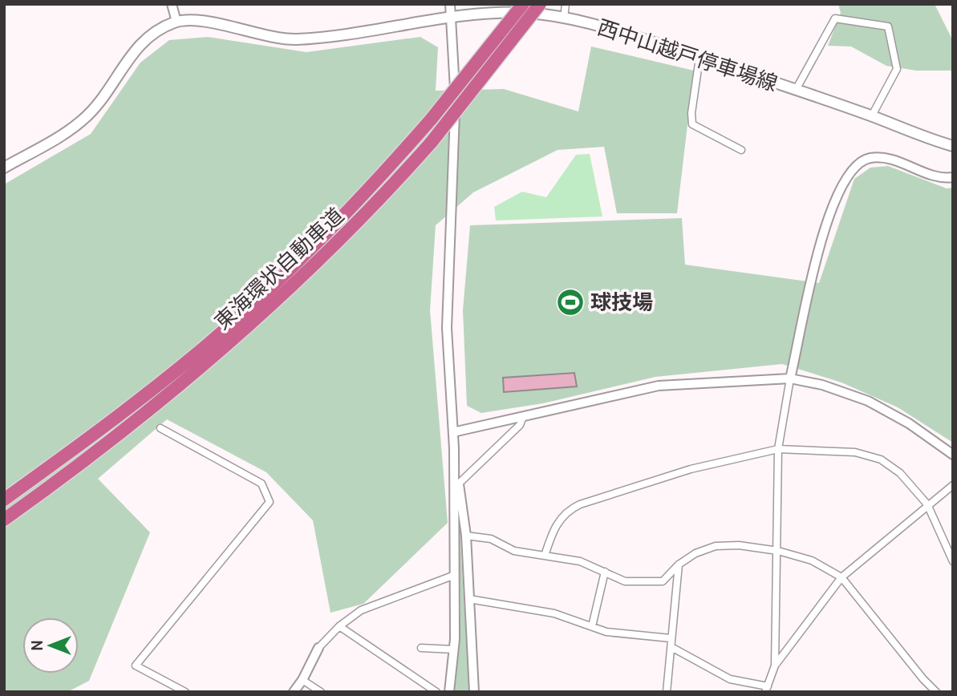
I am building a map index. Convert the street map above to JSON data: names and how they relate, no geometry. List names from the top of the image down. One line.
{"streets":{"highway":["東海環状自動車道"],"main road":["西中山越戸停車場線"]},"places":{"sports":["球技場"]},"north":"left"}
